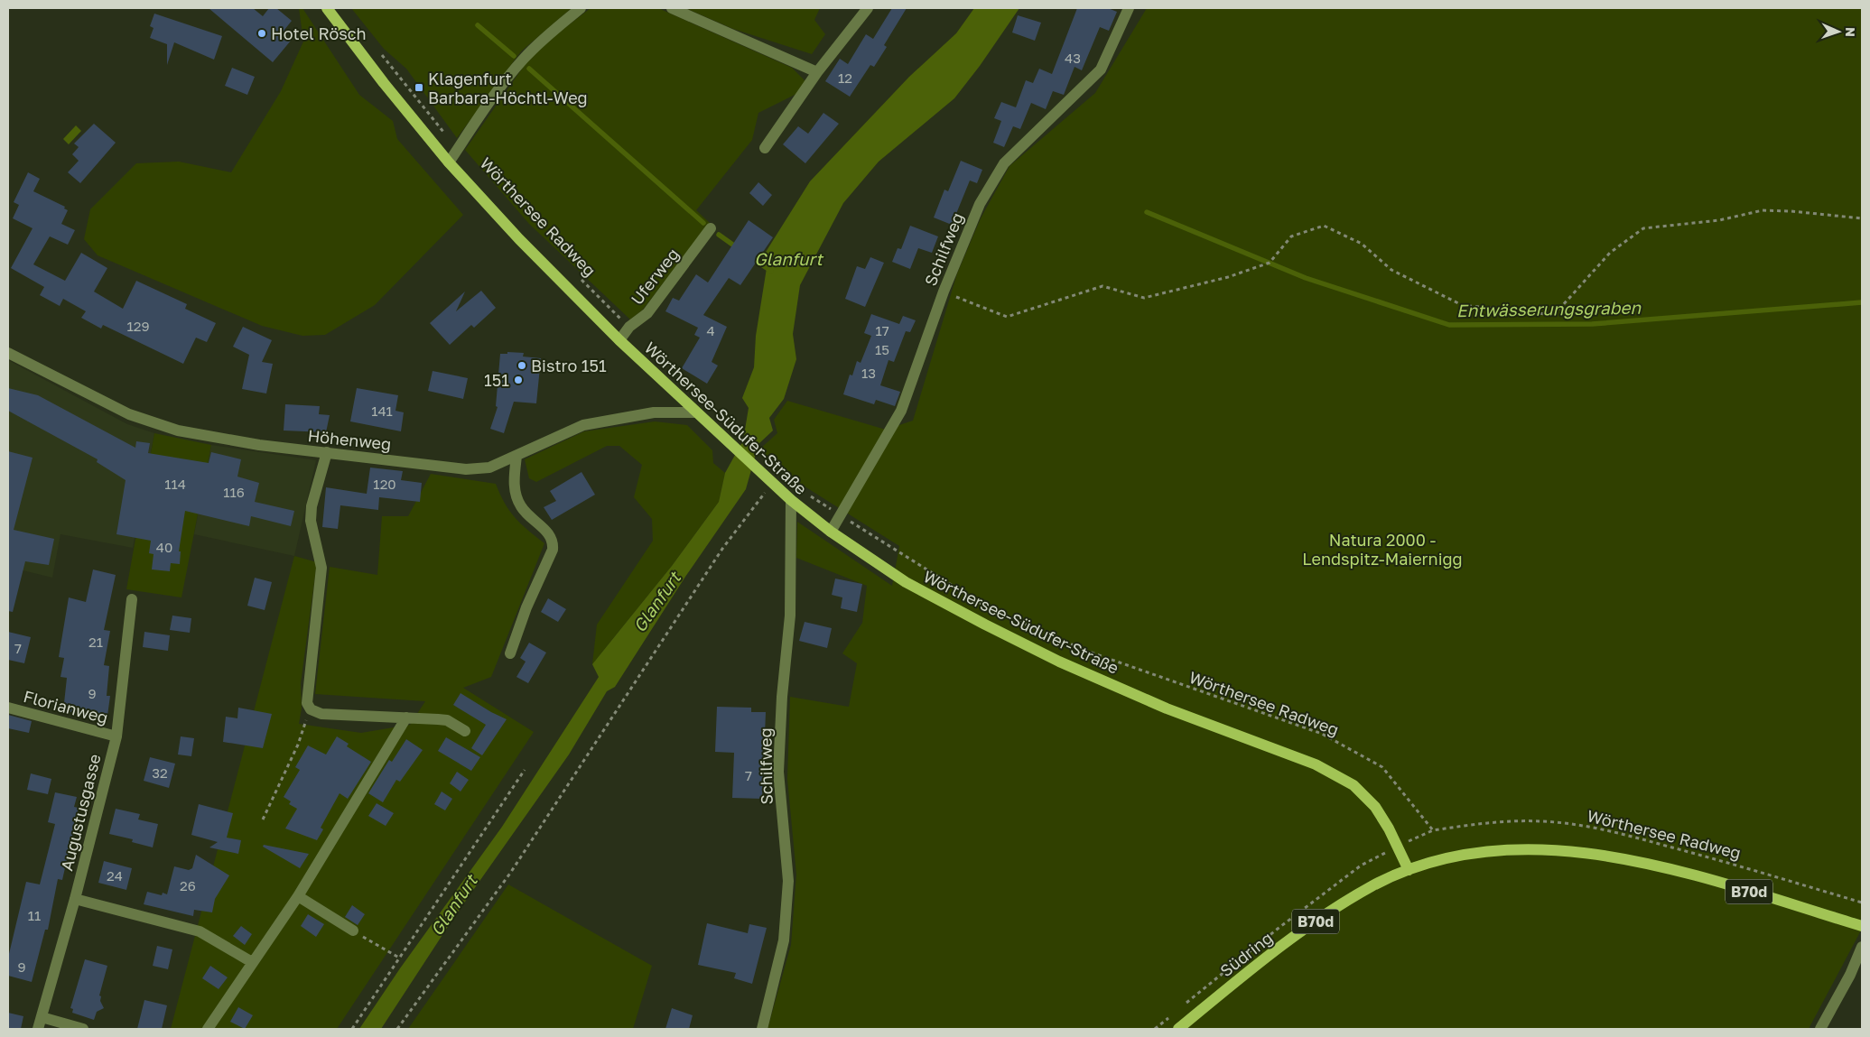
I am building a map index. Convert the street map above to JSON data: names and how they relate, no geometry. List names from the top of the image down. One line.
{"streets":{"main road":["Wörthersee-Südufer-Straße","B70d","Südring"],"street":["Schilfweg","Uferweg","Höhenweg","Florianweg","Augustusgasse"],"path":["Wörthersee Radweg"]},"crossings":[["Wörthersee Radweg","Schilfweg"],["Wörthersee Radweg","Uferweg"],["Schilfweg","Wörthersee-Südufer-Straße"],["Uferweg","Wörthersee-Südufer-Straße"],["Wörthersee-Südufer-Straße","Höhenweg"],["Wörthersee-Südufer-Straße","B70d"],["Wörthersee-Südufer-Straße","Südring"],["Florianweg","Augustusgasse"],["B70d","Südring"]],"water":["Glanfurt","Entwässerungsgraben"],"parks":["Natura 2000 - Lendspitz-Maiernigg"],"places":{"other":["Hotel Rösch","Bistro 151","151"],"transit":["Klagenfurt Barbara-Höchtl-Weg"]},"house_numbers":["43","12","129","4","17","15","13","141","114","120","116","40","21","7","9","32","7","24","26","11","9"],"north":"right"}
